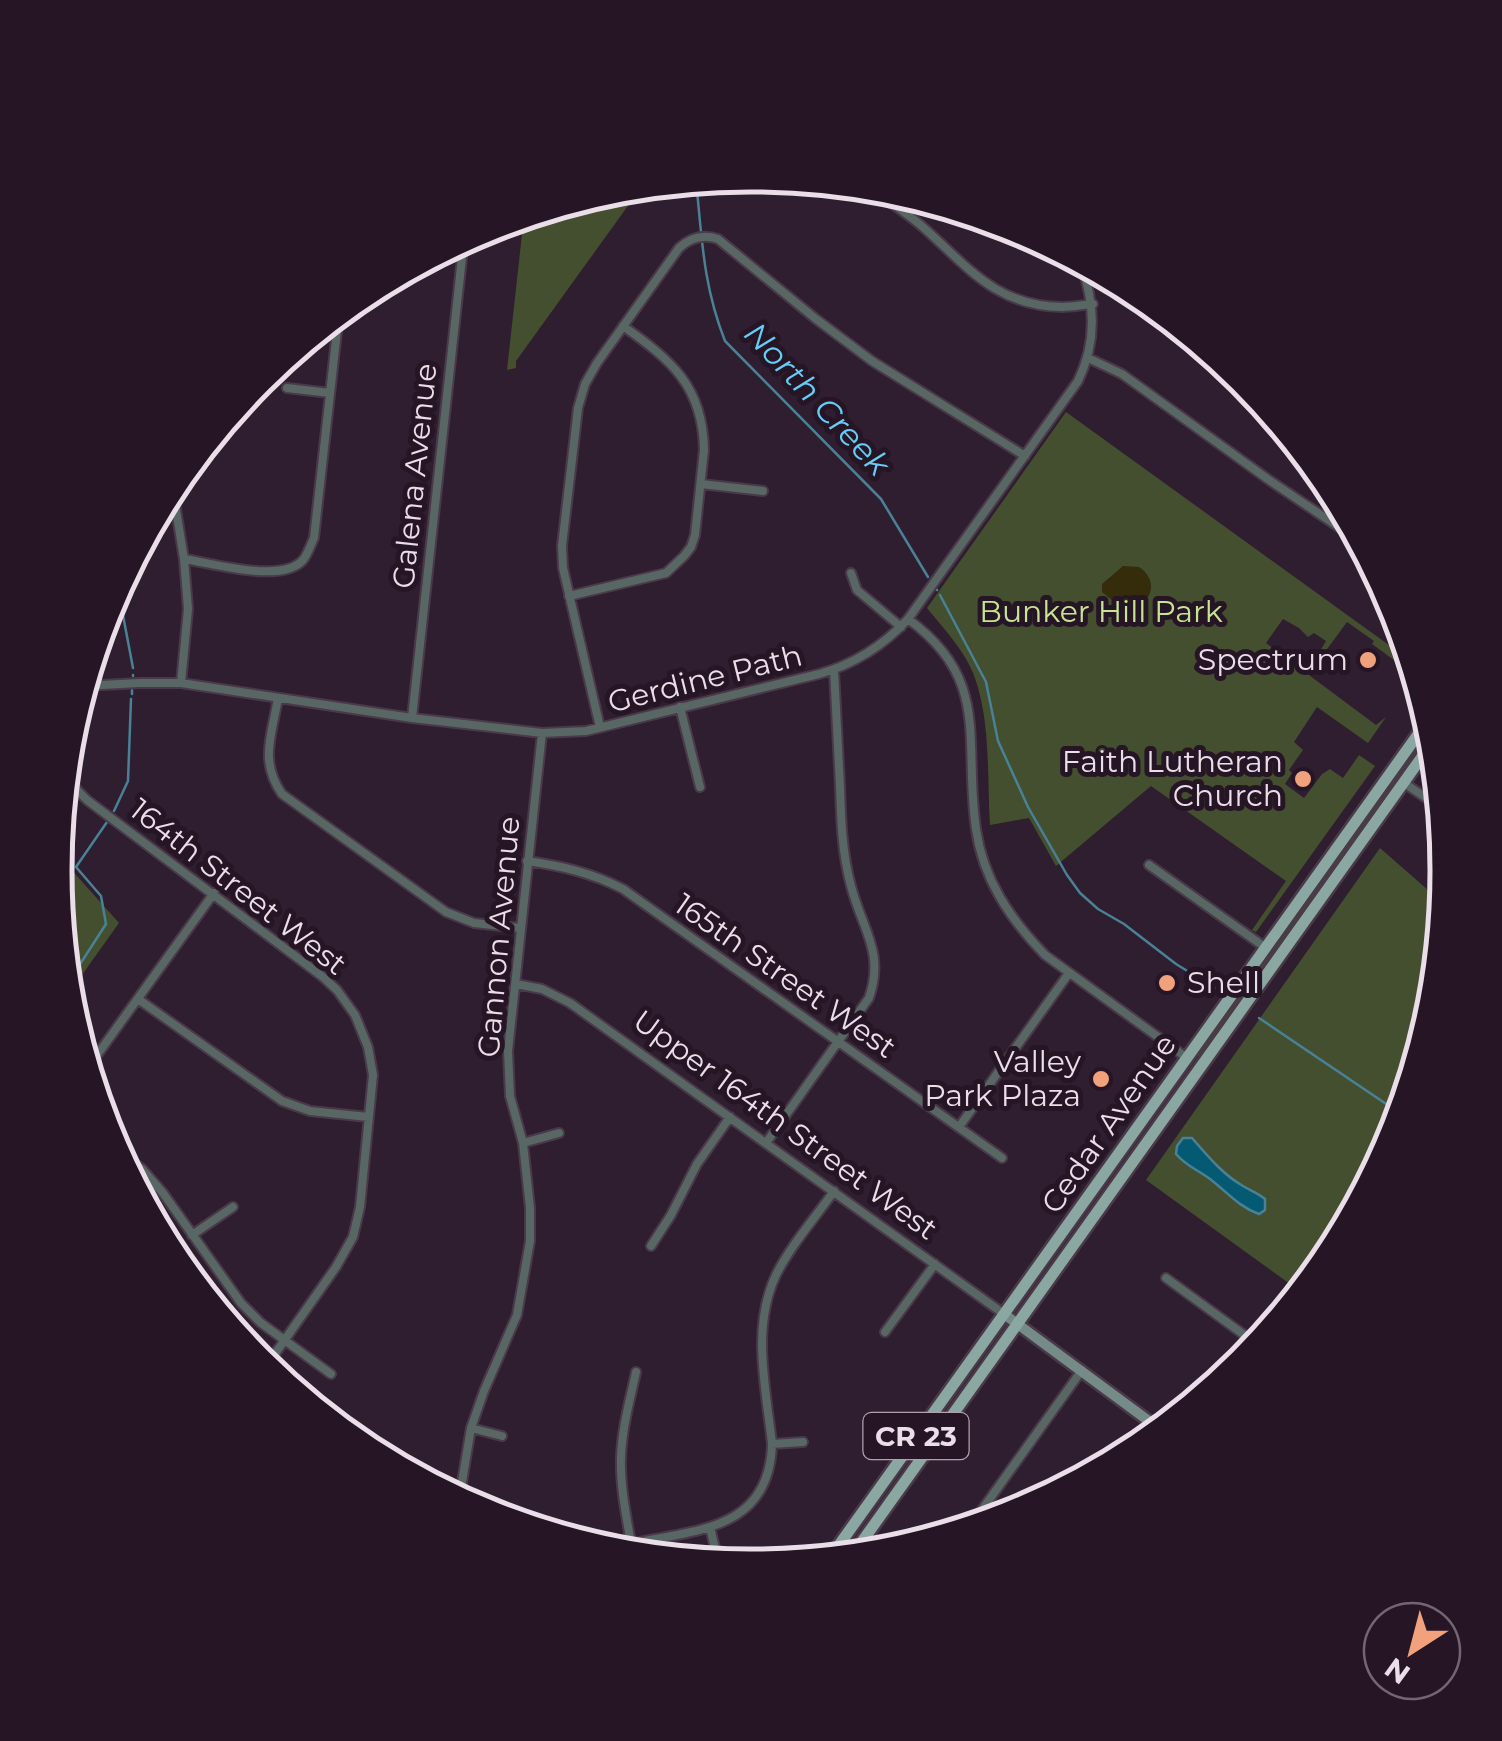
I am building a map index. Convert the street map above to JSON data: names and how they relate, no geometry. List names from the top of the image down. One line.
{"streets":{"main road":["Cedar Avenue","CR 23"],"street":["Galena Avenue","Gerdine Path","164th Street West","Gannon Avenue","165th Street West","Upper 164th Street West"]},"crossings":[["Galena Avenue","Gerdine Path"],["Gerdine Path","Gannon Avenue"],["Gannon Avenue","165th Street West"],["Gannon Avenue","Upper 164th Street West"],["Cedar Avenue","Upper 164th Street West"]],"water":["North Creek"],"parks":["Bunker Hill Park"],"places":["Spectrum","Faith Lutheran Church","Shell","Valley Park Plaza"],"north":"bottom left"}
